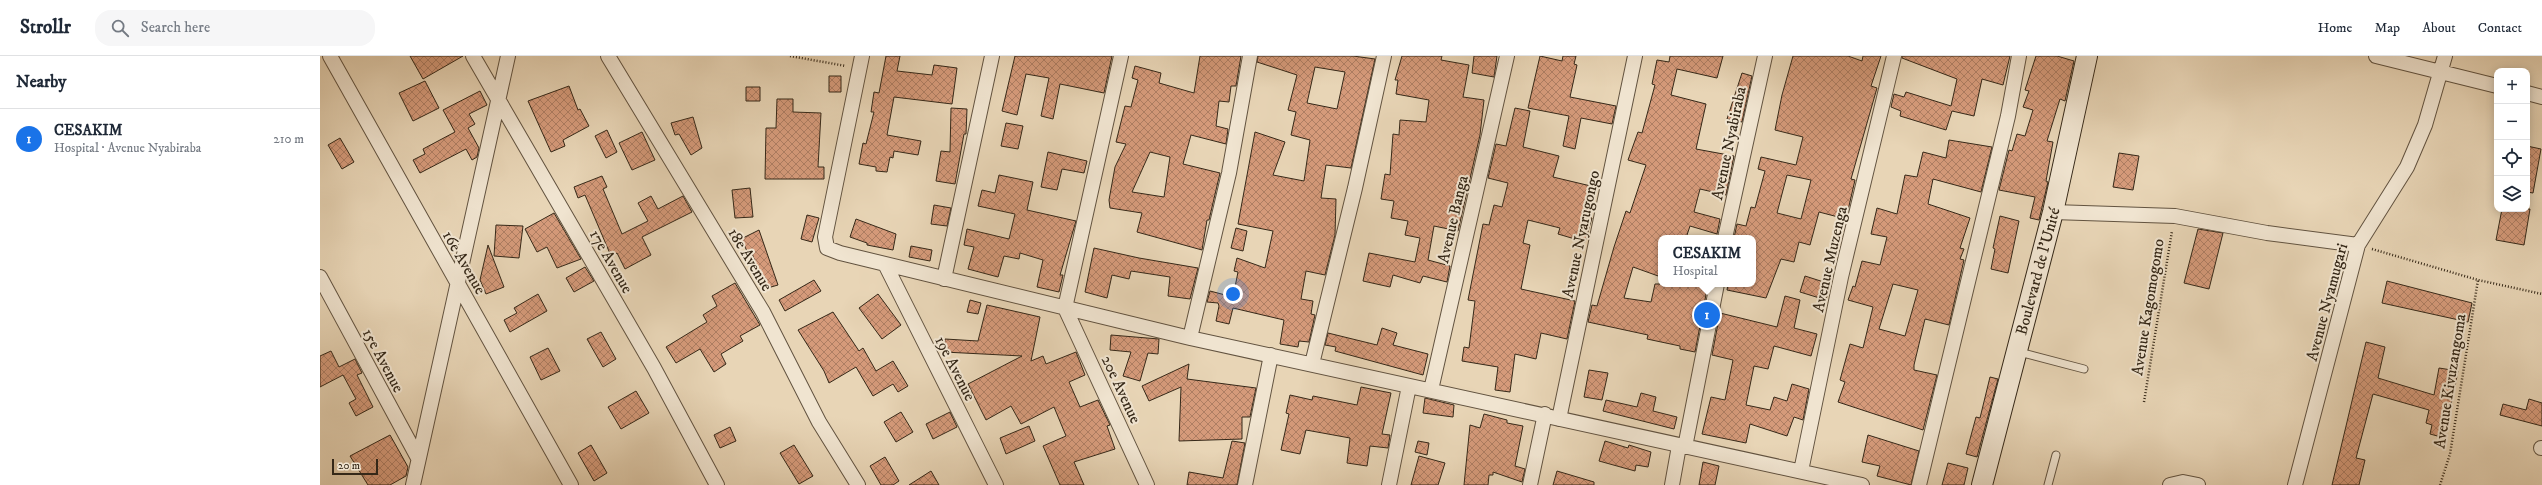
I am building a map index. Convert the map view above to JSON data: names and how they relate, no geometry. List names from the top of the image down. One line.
{"streets":{"street":["Avenue Nyabiraba","Avenue Banga","Avenue Nyarugongo","18e Avenue","Avenue Muzenga","17e Avenue","16e Avenue","Boulevard de l'Unité","Avenue Nyamugari","15e Avenue","19e Avenue","20e Avenue"],"path":["Avenue Kagomogomo","Avenue Kivuzangoma"]},"scale_bar":"20 m","page":{"header":"Strollr","search":"Search here","nav":["Home","Map","About","Contact"],"heading":"Nearby","map_buttons":["+","−"],"list":[{"mark":"1","name":"CESAKIM","note":"Hospital · Avenue Nyabiraba","value":"210 m"}],"popup":["CESAKIM","Hospital"],"pins":"1","scale":"20 m"}}
